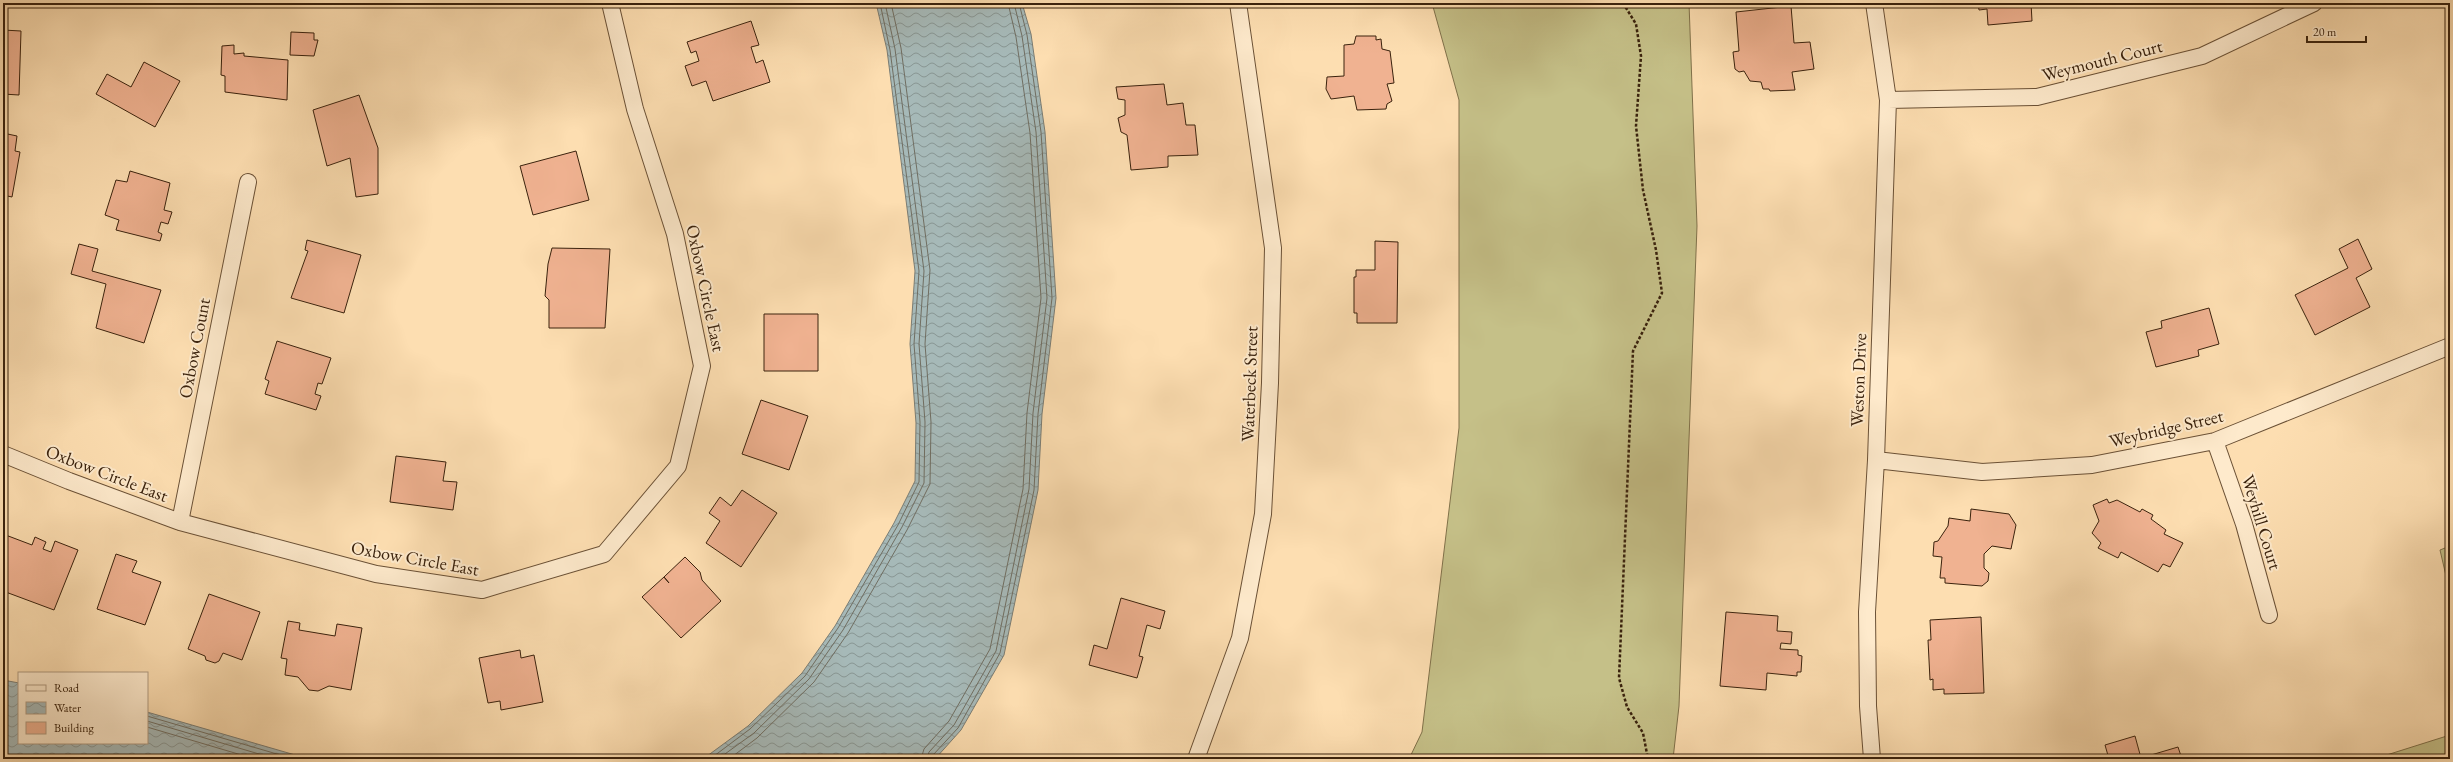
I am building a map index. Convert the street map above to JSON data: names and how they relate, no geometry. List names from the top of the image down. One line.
{"streets":{"street":["Weymouth Court","Oxbow Circle East","Oxbow Count","Weston Drive","Waterbeck Street","Weybridge Street","Weyhill Court"]},"crossings":[["Weymouth Court","Weston Drive"],["Oxbow Circle East","Oxbow Count"],["Weston Drive","Weybridge Street"],["Weybridge Street","Weyhill Court"]],"legend":["Road","Water","Building"],"scale_bar":"20 m"}
